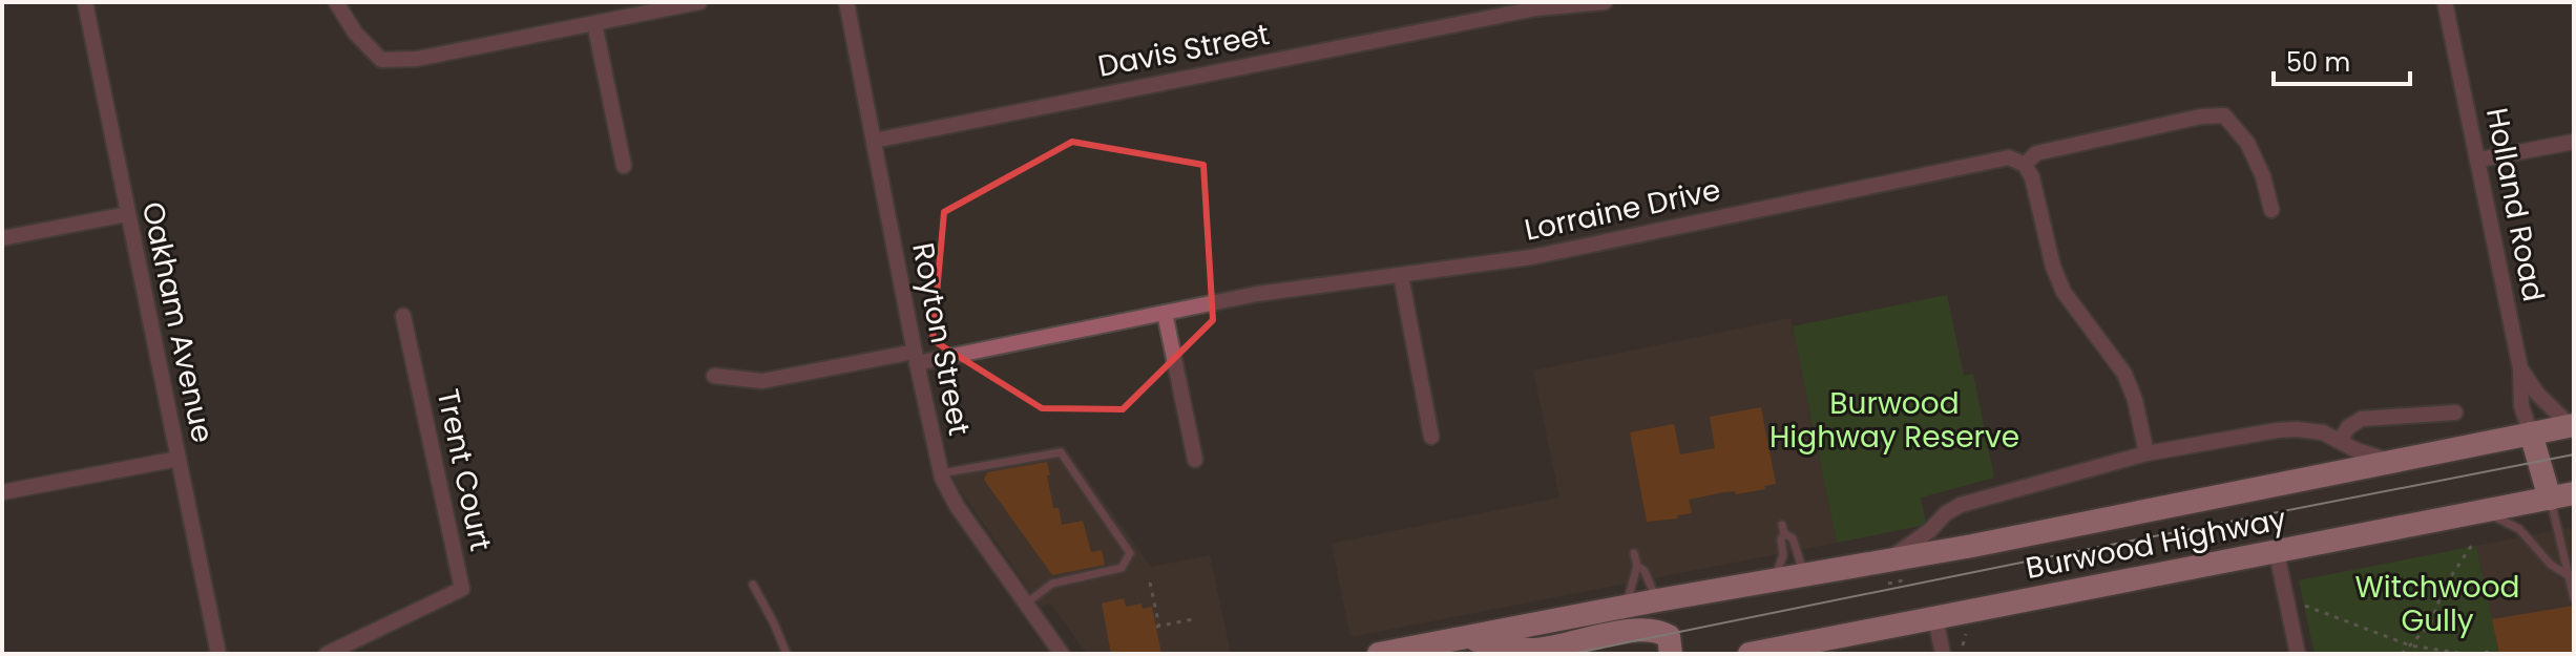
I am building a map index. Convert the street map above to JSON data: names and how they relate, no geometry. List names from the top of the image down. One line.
{"streets":{"highway":["Burwood Highway"],"street":["Davis Street","Holland Road","Lorraine Drive","Oakham Avenue","Royton Street","Trent Court"]},"crossings":[["Davis Street","Royton Street"],["Holland Road","Burwood Highway"],["Lorraine Drive","Royton Street"]],"parks":["Burwood Highway Reserve","Witchwood Gully"],"scale_bar":"50 m"}
